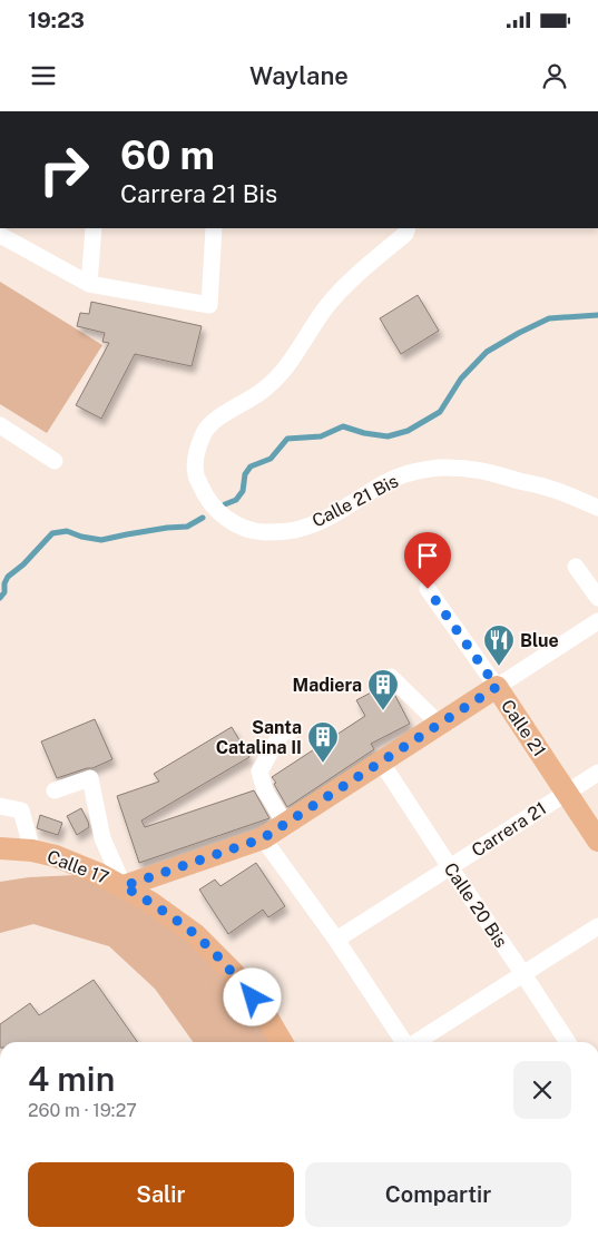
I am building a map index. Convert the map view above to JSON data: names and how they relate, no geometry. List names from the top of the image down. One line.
{"streets":{"main road":["Calle 21","Calle 17"],"street":["Calle 21 Bis","Carrera 21","Calle 20 Bis"]},"crossings":[["Calle 21","Carrera 21"],["Carrera 21","Calle 20 Bis"]],"places":{"restaurant":["Blue"],"building":["Madiera","Santa Catalina II"]},"page":{"status":"19:23","header":"Waylane","turn":["60 m","Carrera 21 Bis"],"heading":["4 min","260 m · 19:27"],"buttons":["Salir","Compartir"]}}
